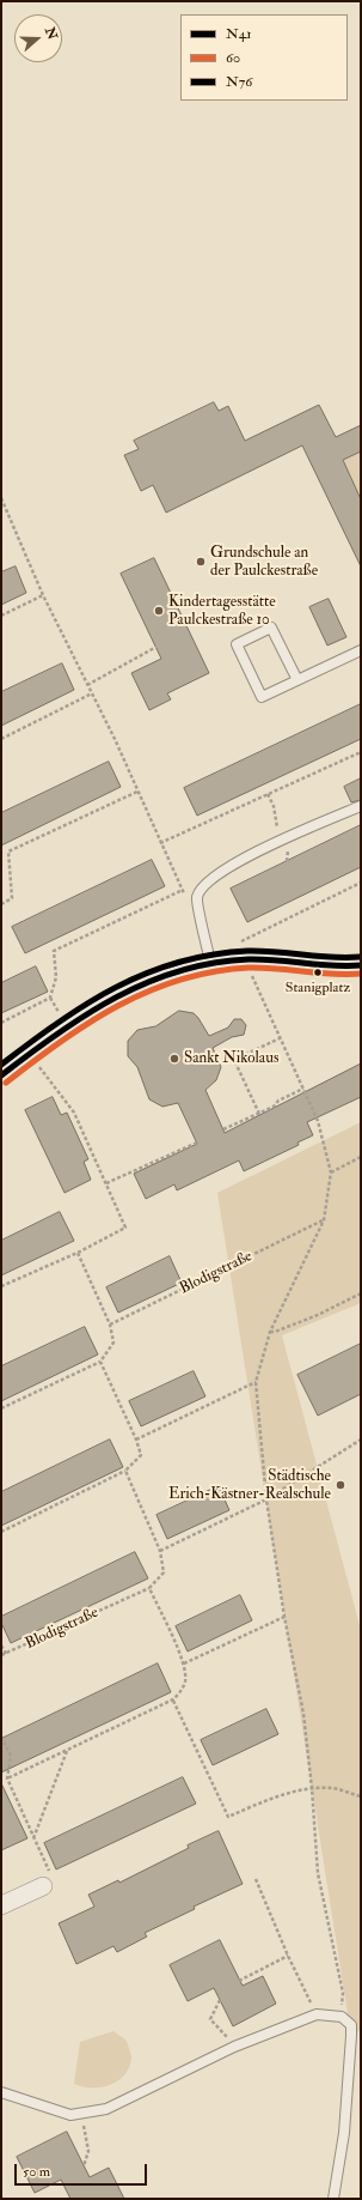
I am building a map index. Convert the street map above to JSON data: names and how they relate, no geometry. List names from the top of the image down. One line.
{"streets":{"path":["Blodigstraße"]},"places":["Grundschule an der Paulckestraße","Kindertagesstätte Paulckestraße 10","Stanigplatz","Sankt Nikolaus","Städtische Erich-Kästner-Realschule"],"lines":["transit line N76","transit line N41","transit line 60"],"legend":["N41","60","N76"],"scale_bar":"50 m","north":"right"}
